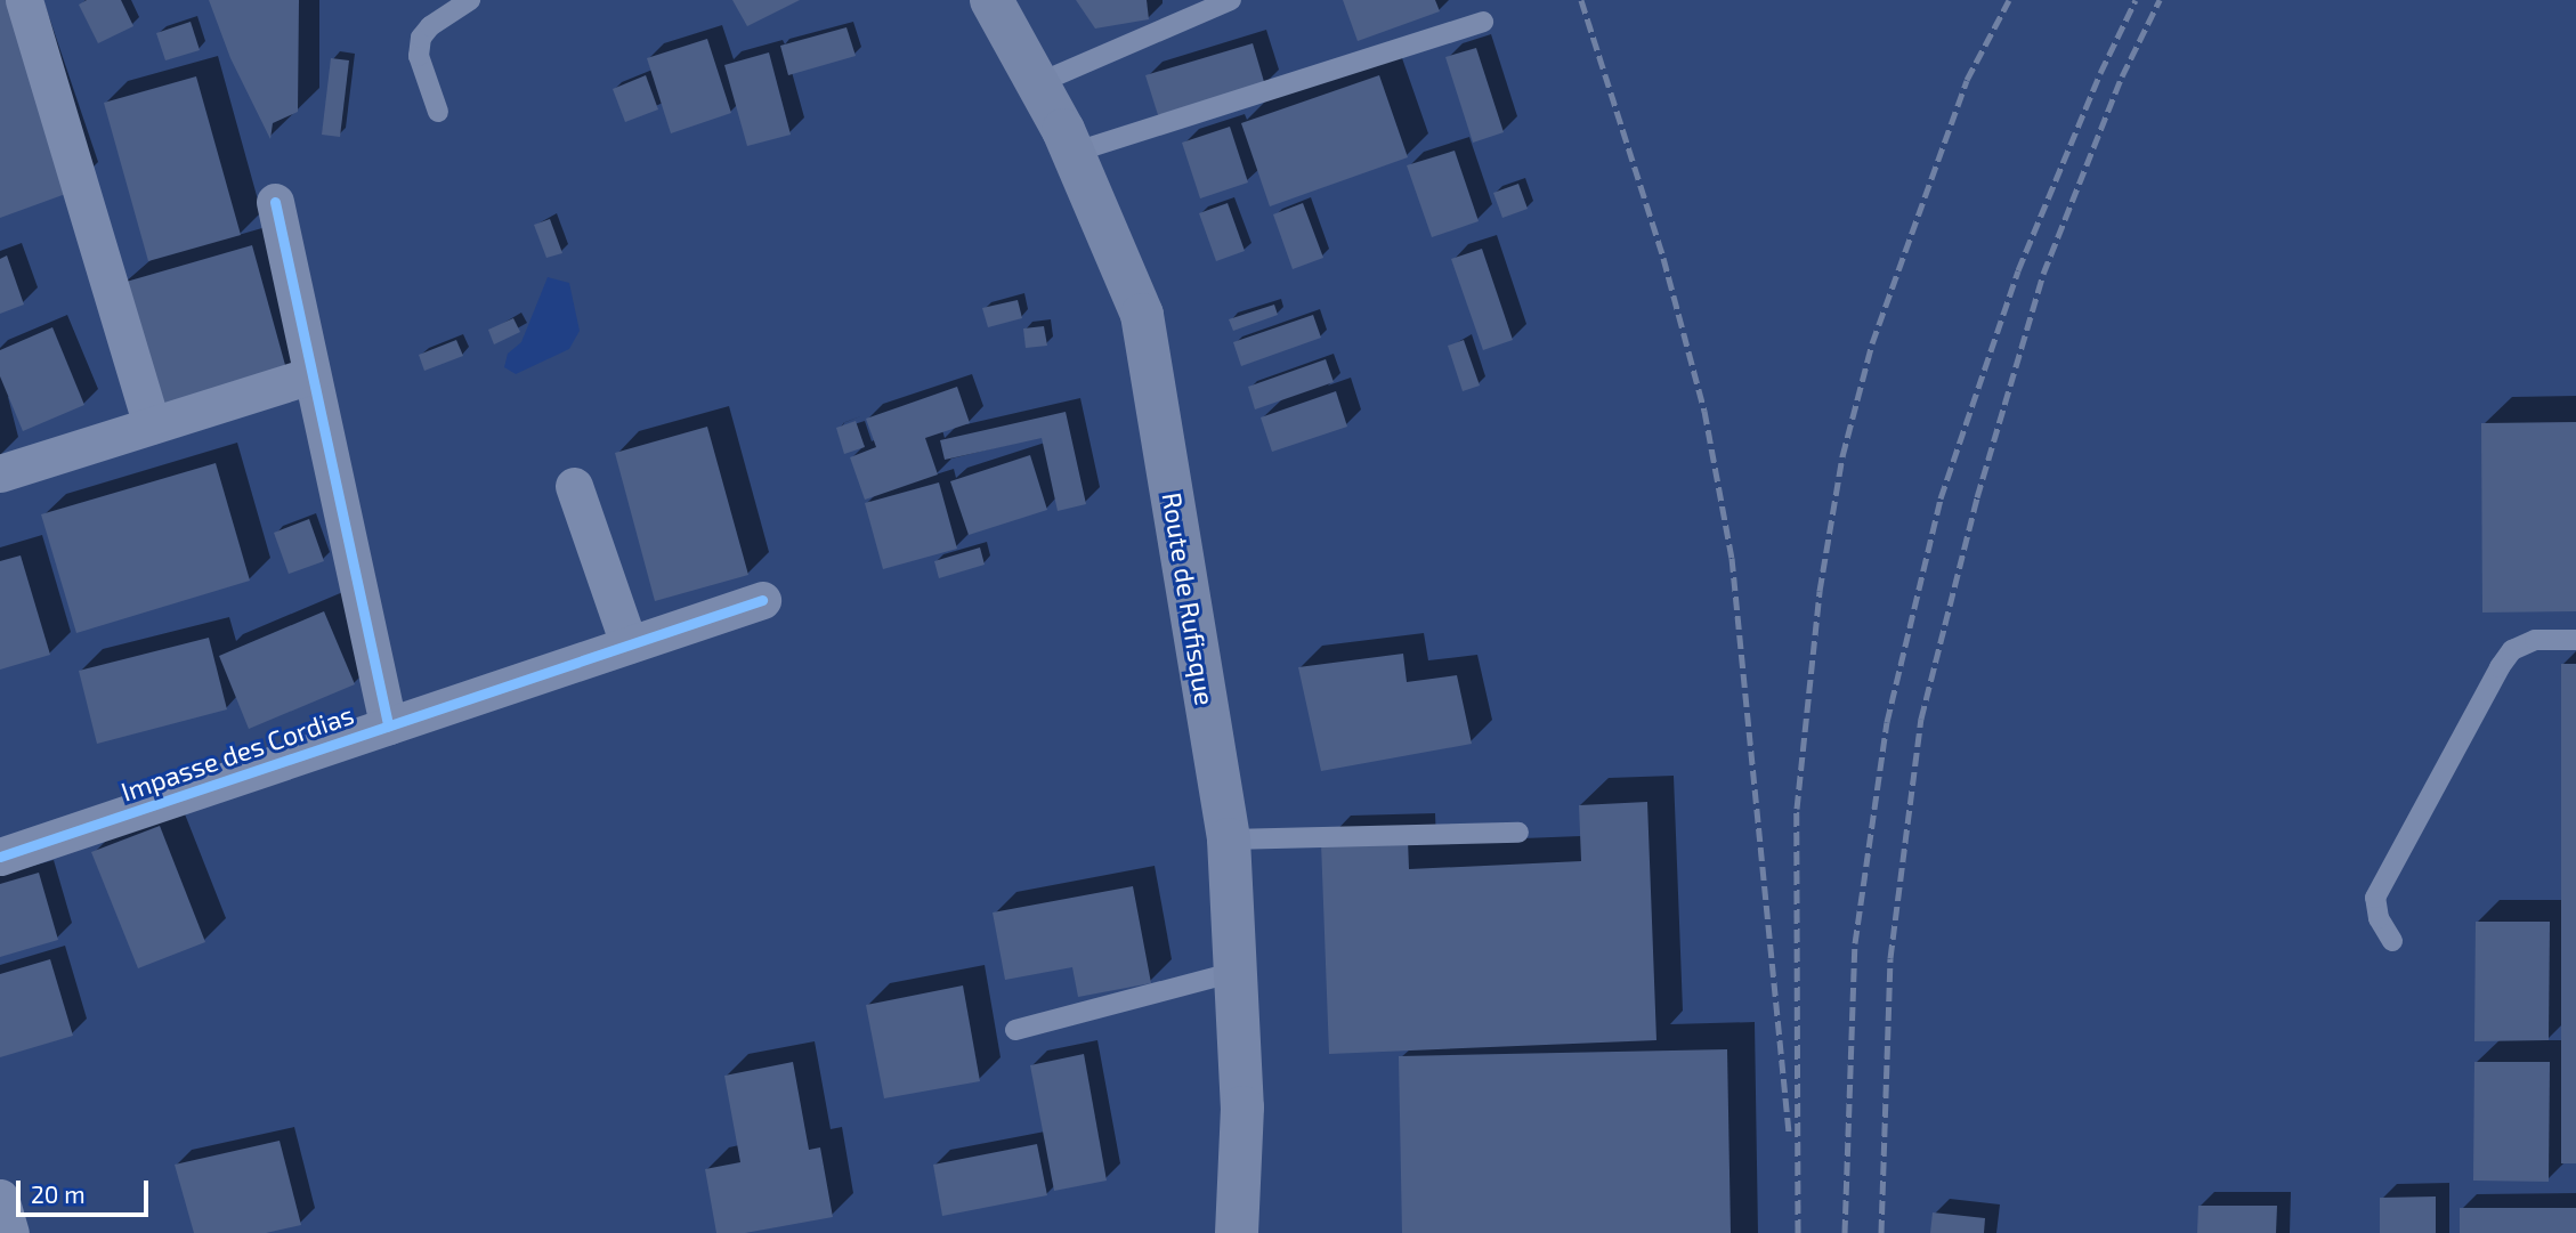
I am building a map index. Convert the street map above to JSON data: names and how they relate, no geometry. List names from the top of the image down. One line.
{"streets":{"main road":["Route de Rufisque"],"street":["Impasse des Cordias"]},"scale_bar":"20 m"}
